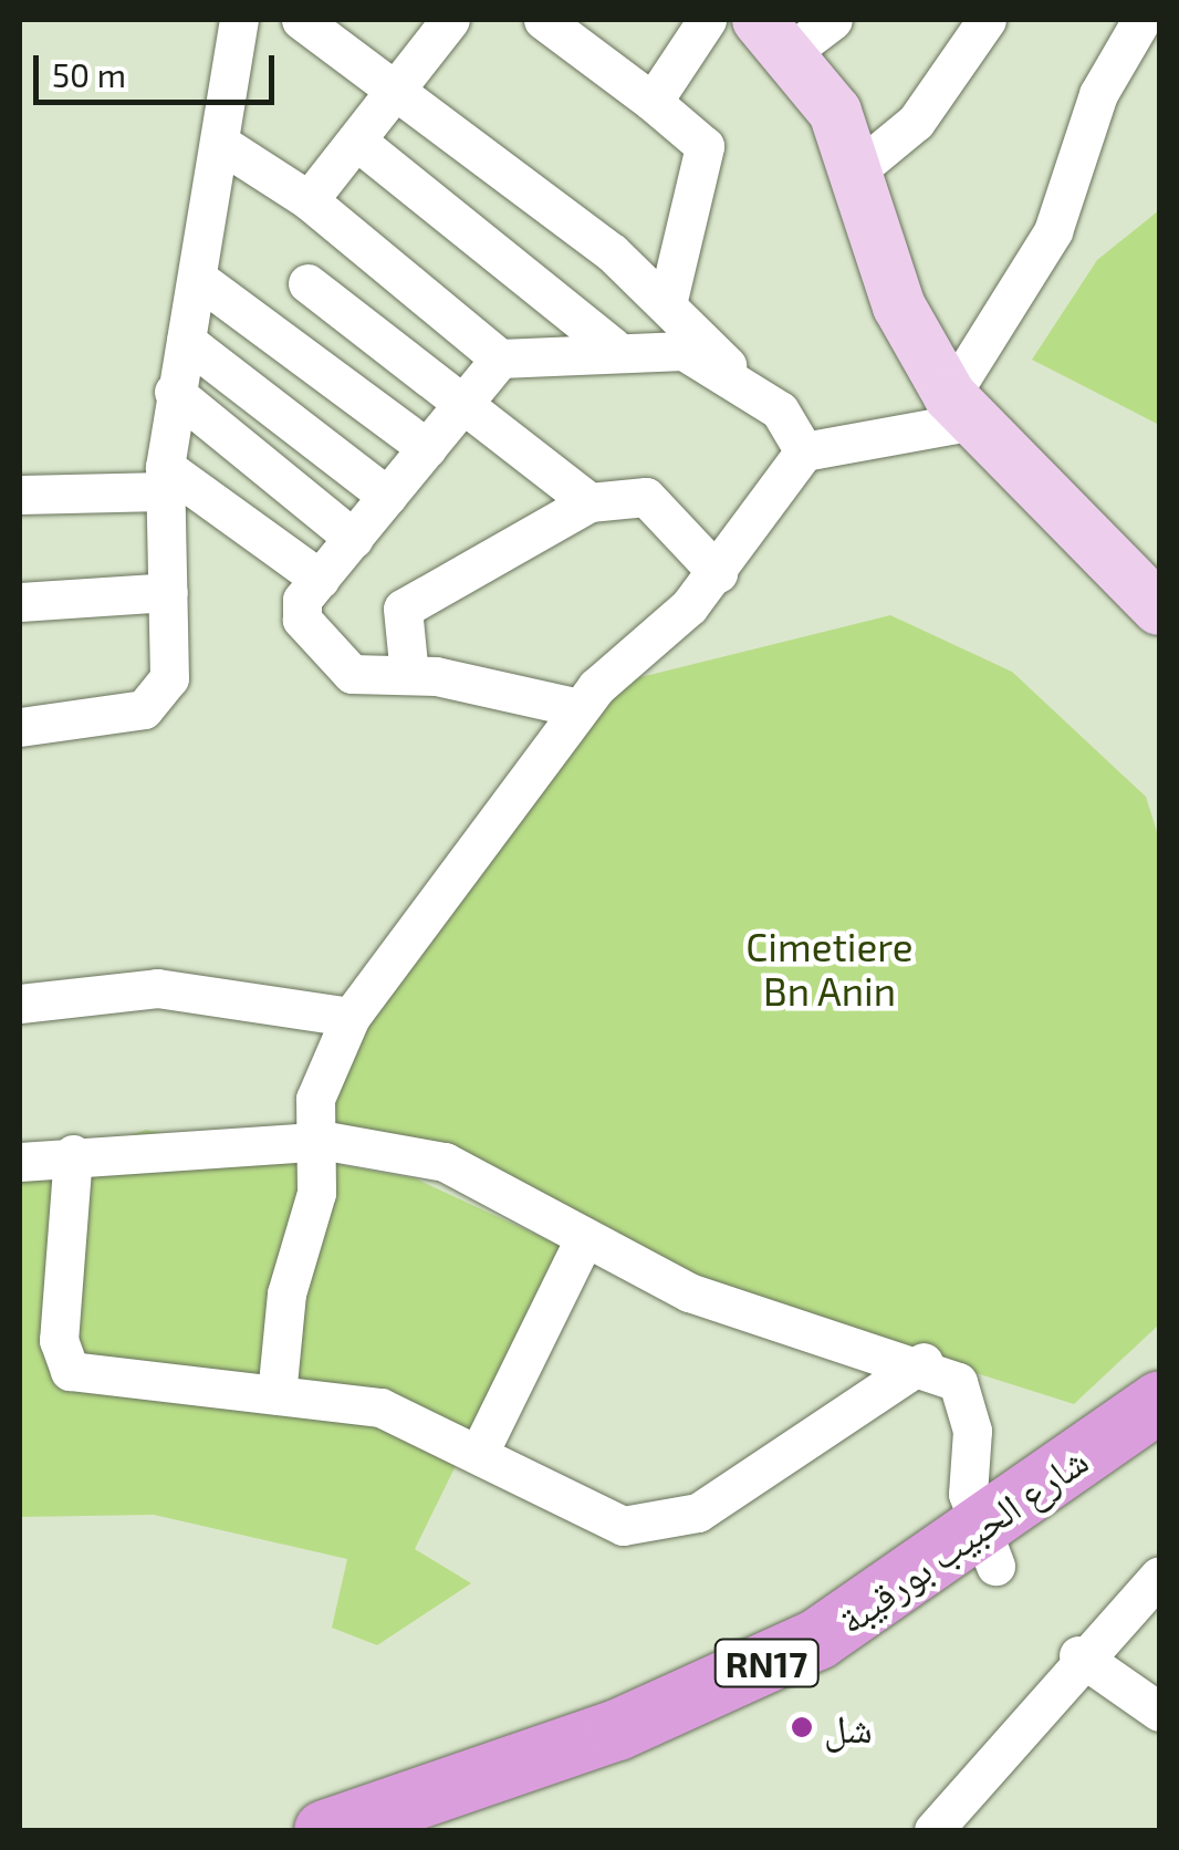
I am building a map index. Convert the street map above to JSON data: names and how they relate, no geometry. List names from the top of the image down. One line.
{"streets":{"main road":["شارع الحبيب بورقيبة","RN17"]},"parks":["Cimetiere Bn Anin"],"places":["شل"],"scale_bar":"50 m"}
